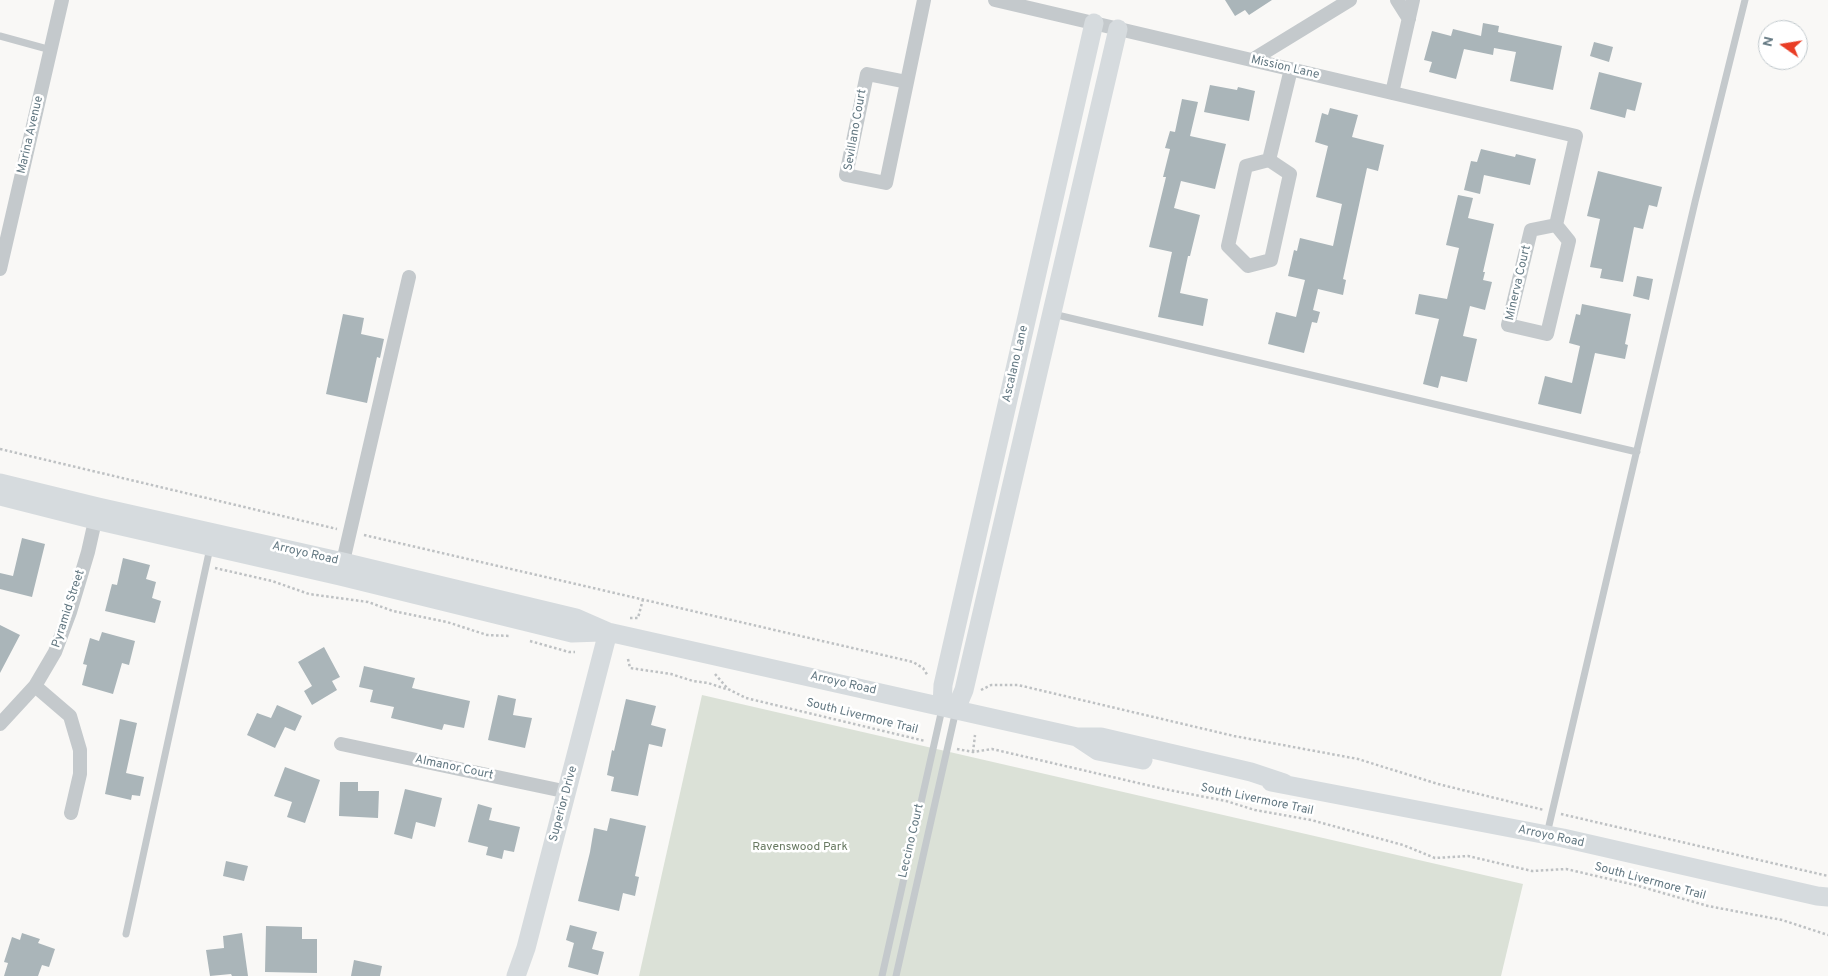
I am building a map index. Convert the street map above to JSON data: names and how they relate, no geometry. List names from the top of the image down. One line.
{"streets":{"street":["Mission Lane","Sevillano Court","Marina Avenue","Minerva Court","Ascalano Lane","Arroyo Road","Pyramid Street","Almanor Court","Superior Drive"],"lane":["Leccino Court"],"path":["South Livermore Trail"]},"crossings":[["Mission Lane","Minerva Court"],["Mission Lane","Ascalano Lane"],["Ascalano Lane","Arroyo Road"],["Ascalano Lane","Leccino Court"],["Arroyo Road","Pyramid Street"],["Arroyo Road","South Livermore Trail"],["Arroyo Road","Superior Drive"],["Arroyo Road","Leccino Court"],["South Livermore Trail","Leccino Court"],["Almanor Court","Superior Drive"]],"parks":["Ravenswood Park"],"north":"left"}
